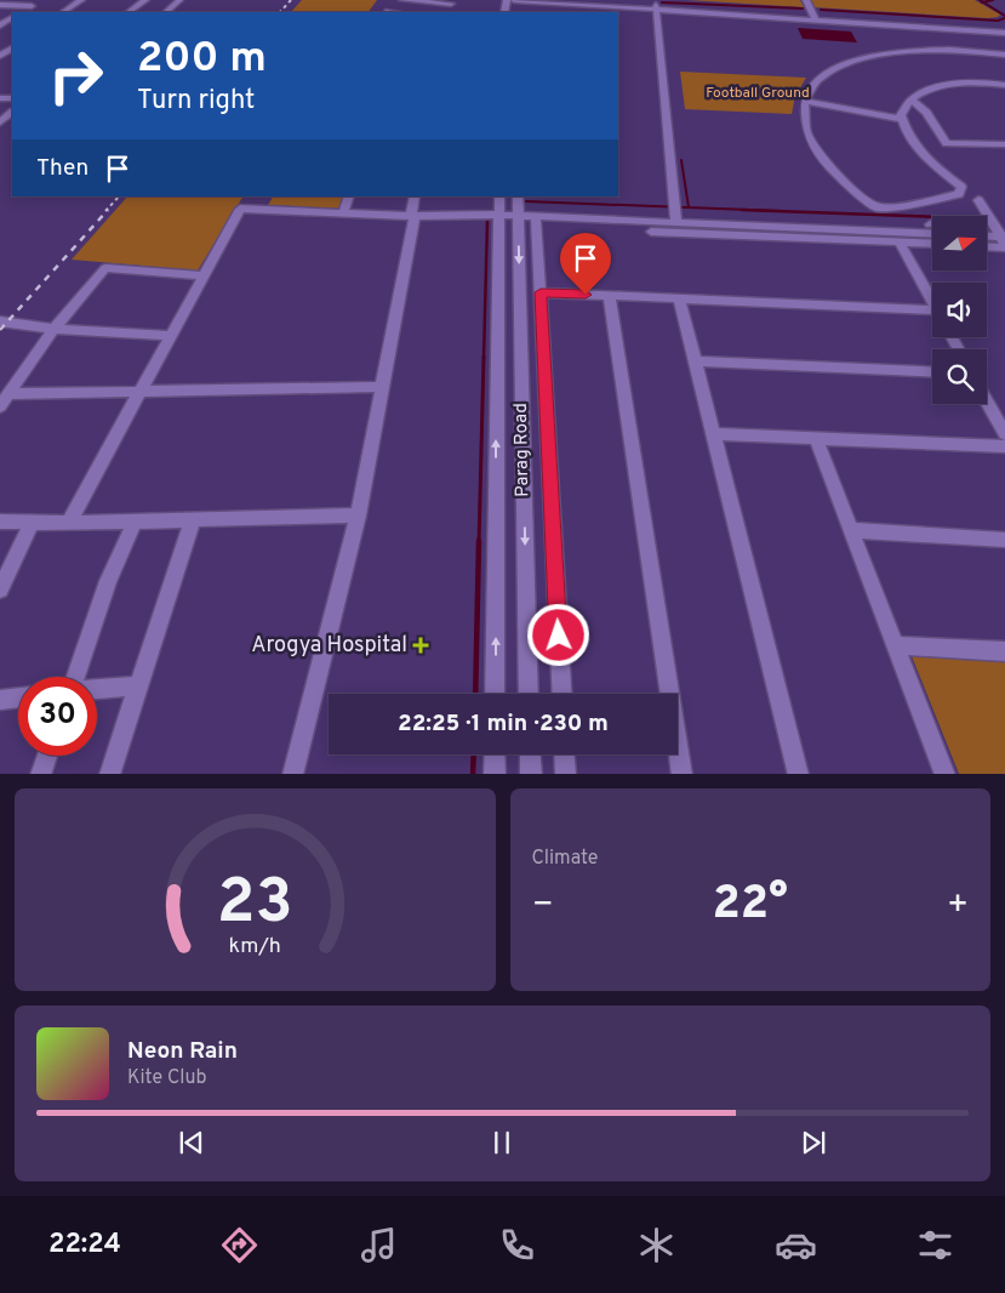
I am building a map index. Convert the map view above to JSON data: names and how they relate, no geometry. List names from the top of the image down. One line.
{"streets":{"street":["Parag Road"]},"parks":["Football Ground"],"places":{"health":["Arogya Hospital"]},"north":"right","page":{"turn":["200 m","Turn right"],"then":"Then","limit":"30","trip":"22:25 · 1 min · 230 m","tile":"Climate","heat":["−","22°","+"],"song":["Neon Rain","Kite Club"],"tabs":"22:24","gauge":["23","km/h"]}}
